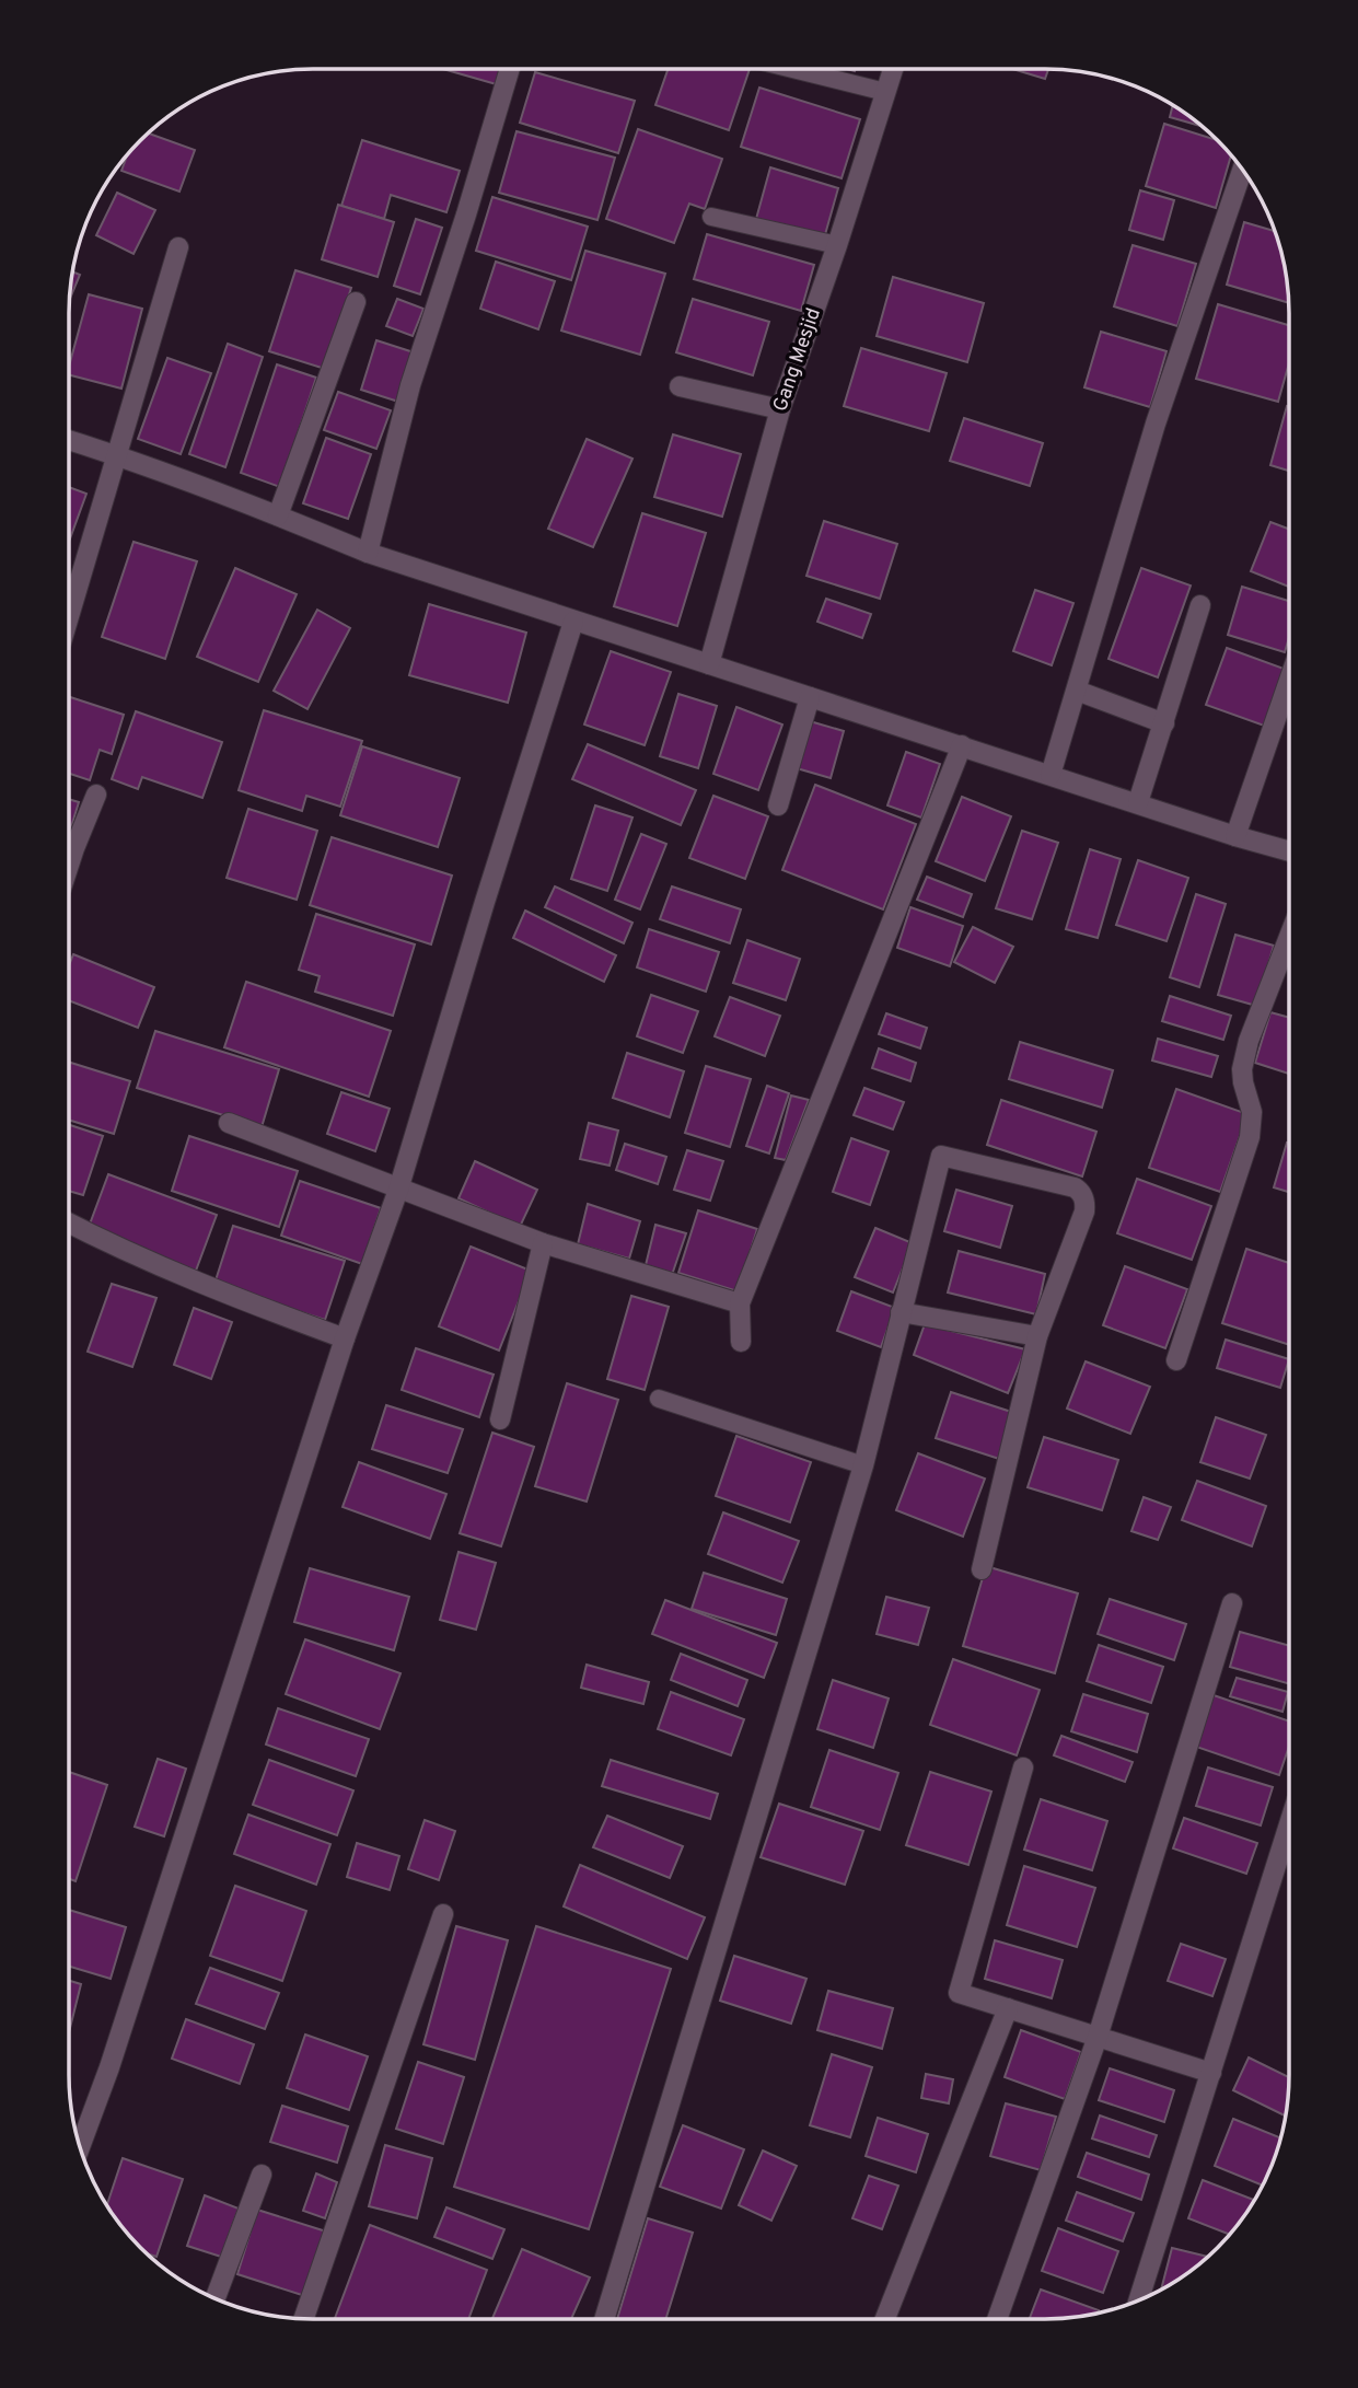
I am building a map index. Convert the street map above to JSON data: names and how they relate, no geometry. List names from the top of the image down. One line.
{"streets":{"street":["Gang Mesjid"]}}
